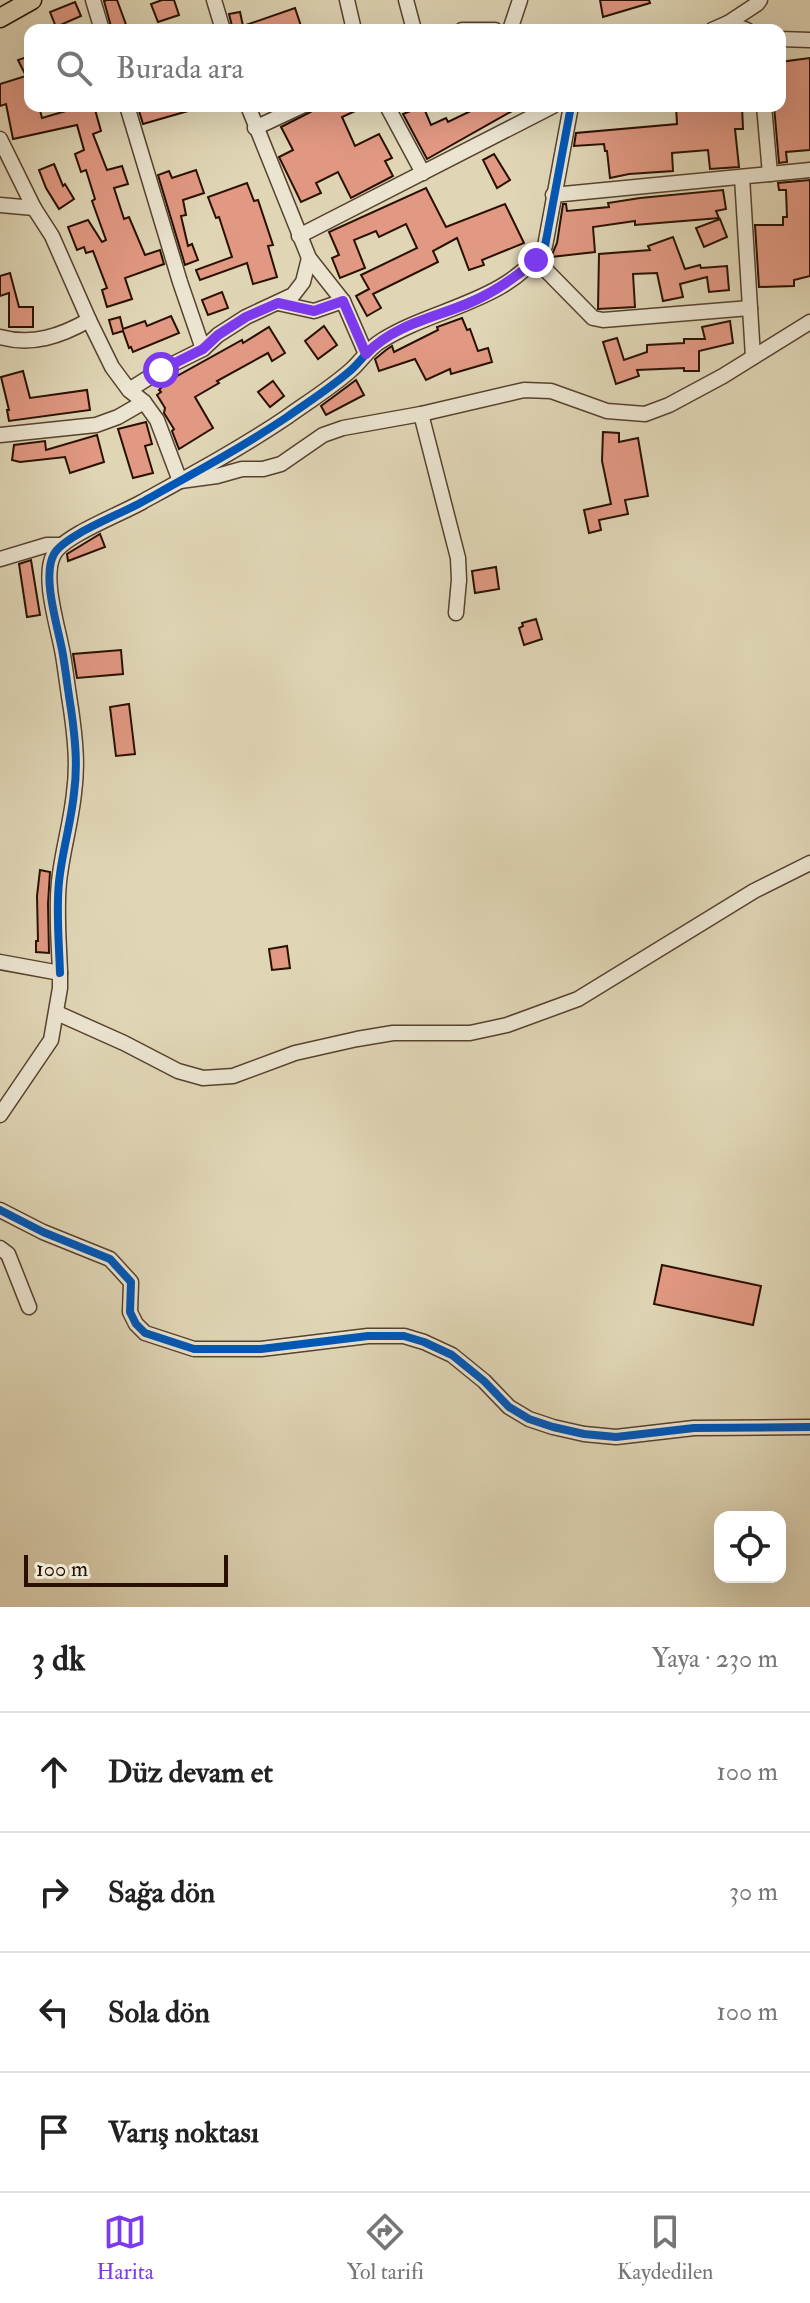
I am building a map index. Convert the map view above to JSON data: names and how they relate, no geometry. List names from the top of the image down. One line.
{"scale_bar":"100 m","page":{"search":"Burada ara","scale":"100 m","heading":["3 dk","Yaya · 230 m"],"list":[["Düz devam et","100 m"],["Sağa dön","30 m"],["Sola dön","100 m"],"Varış noktası"],"nav":["Harita","Yol tarifi","Kaydedilen"]}}
